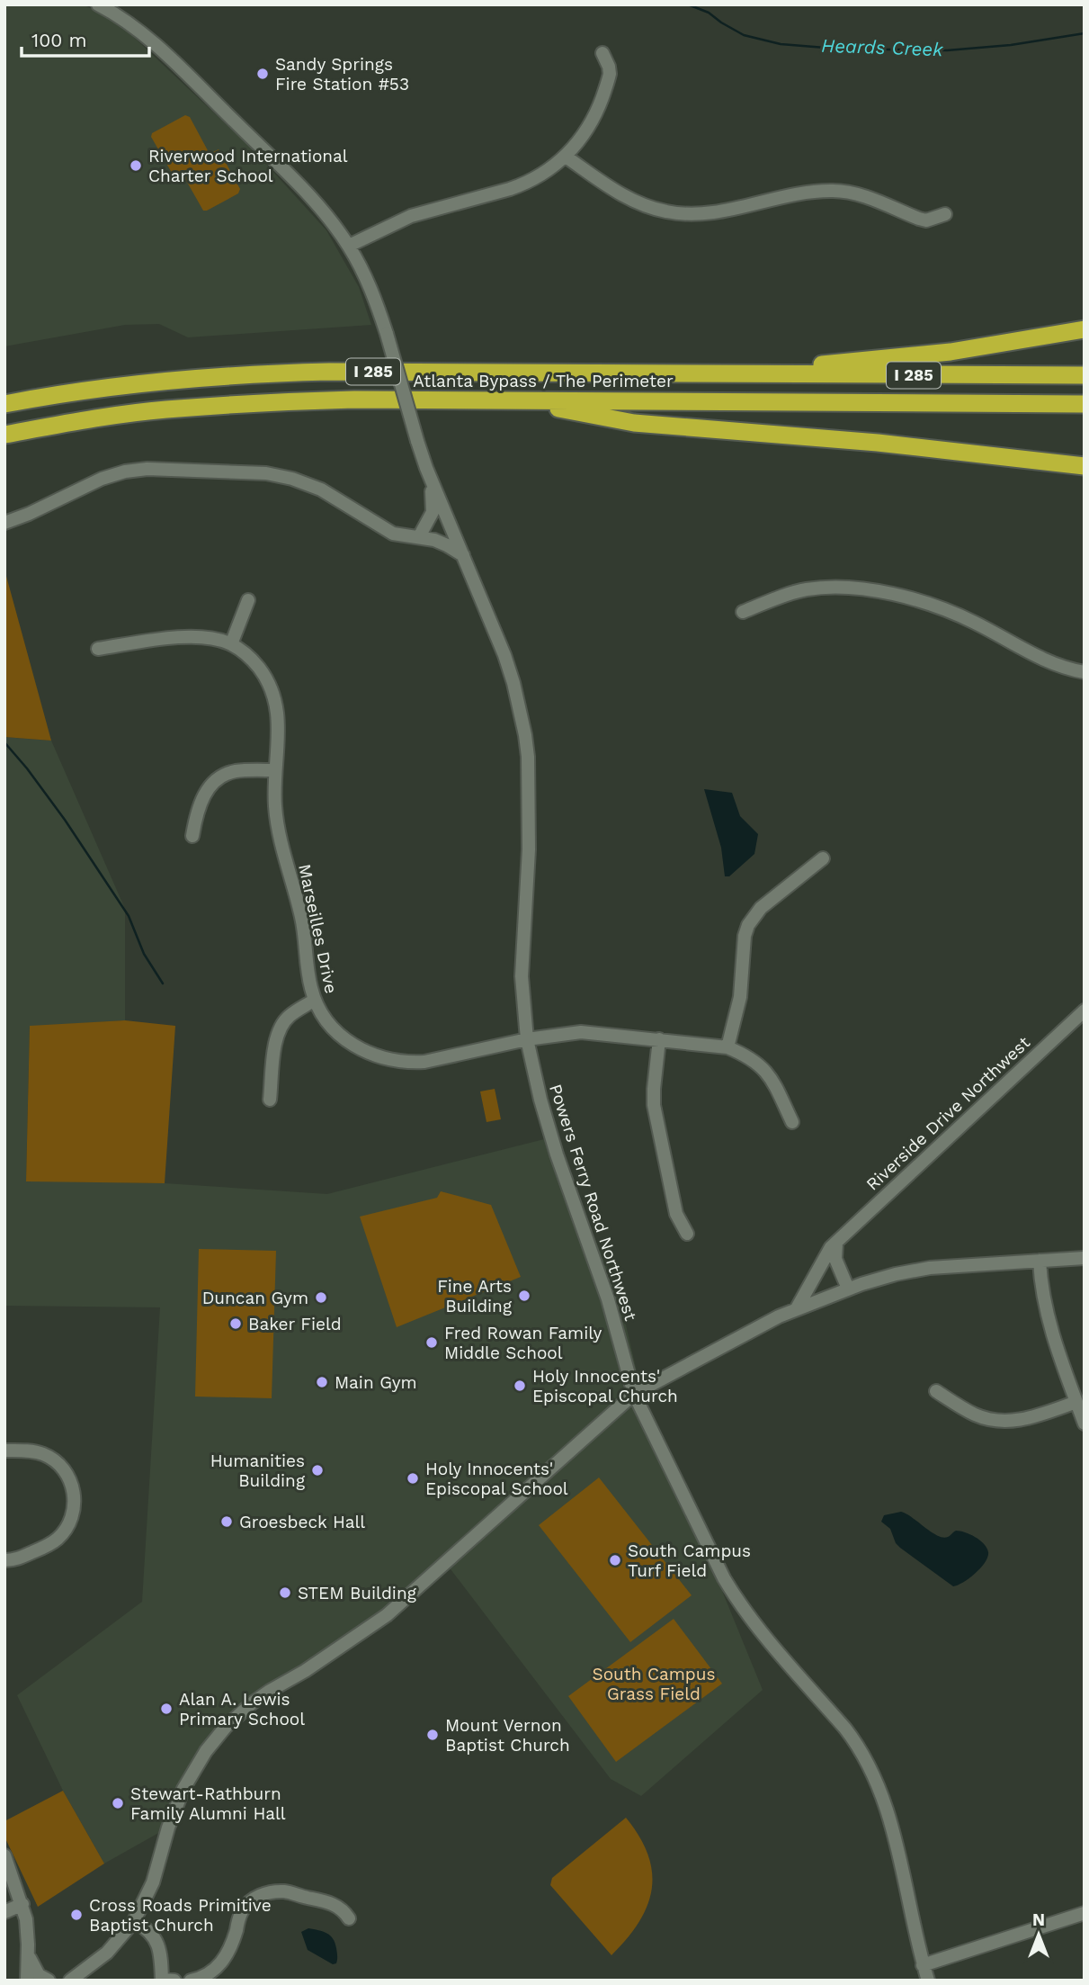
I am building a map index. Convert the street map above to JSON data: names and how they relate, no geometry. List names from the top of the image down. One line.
{"streets":{"highway":["I 285","Atlanta Bypass / The Perimeter"],"street":["Marseilles Drive","Riverside Drive Northwest","Powers Ferry Road Northwest"]},"crossings":[["Marseilles Drive","Powers Ferry Road Northwest"]],"water":["Heards Creek"],"parks":["South Campus Grass Field"],"places":["Sandy Springs Fire Station #53","Riverwood International Charter School","Fine Arts Building","Duncan Gym","Baker Field","Fred Rowan Family Middle School","Main Gym","Holy Innocents' Episcopal Church","Humanities Building","Holy Innocents' Episcopal School","Groesbeck Hall","South Campus Turf Field","STEM Building","Alan A. Lewis Primary School","Mount Vernon Baptist Church","Stewart-Rathburn Family Alumni Hall","Cross Roads Primitive Baptist Church"],"scale_bar":"100 m","north":"top"}
